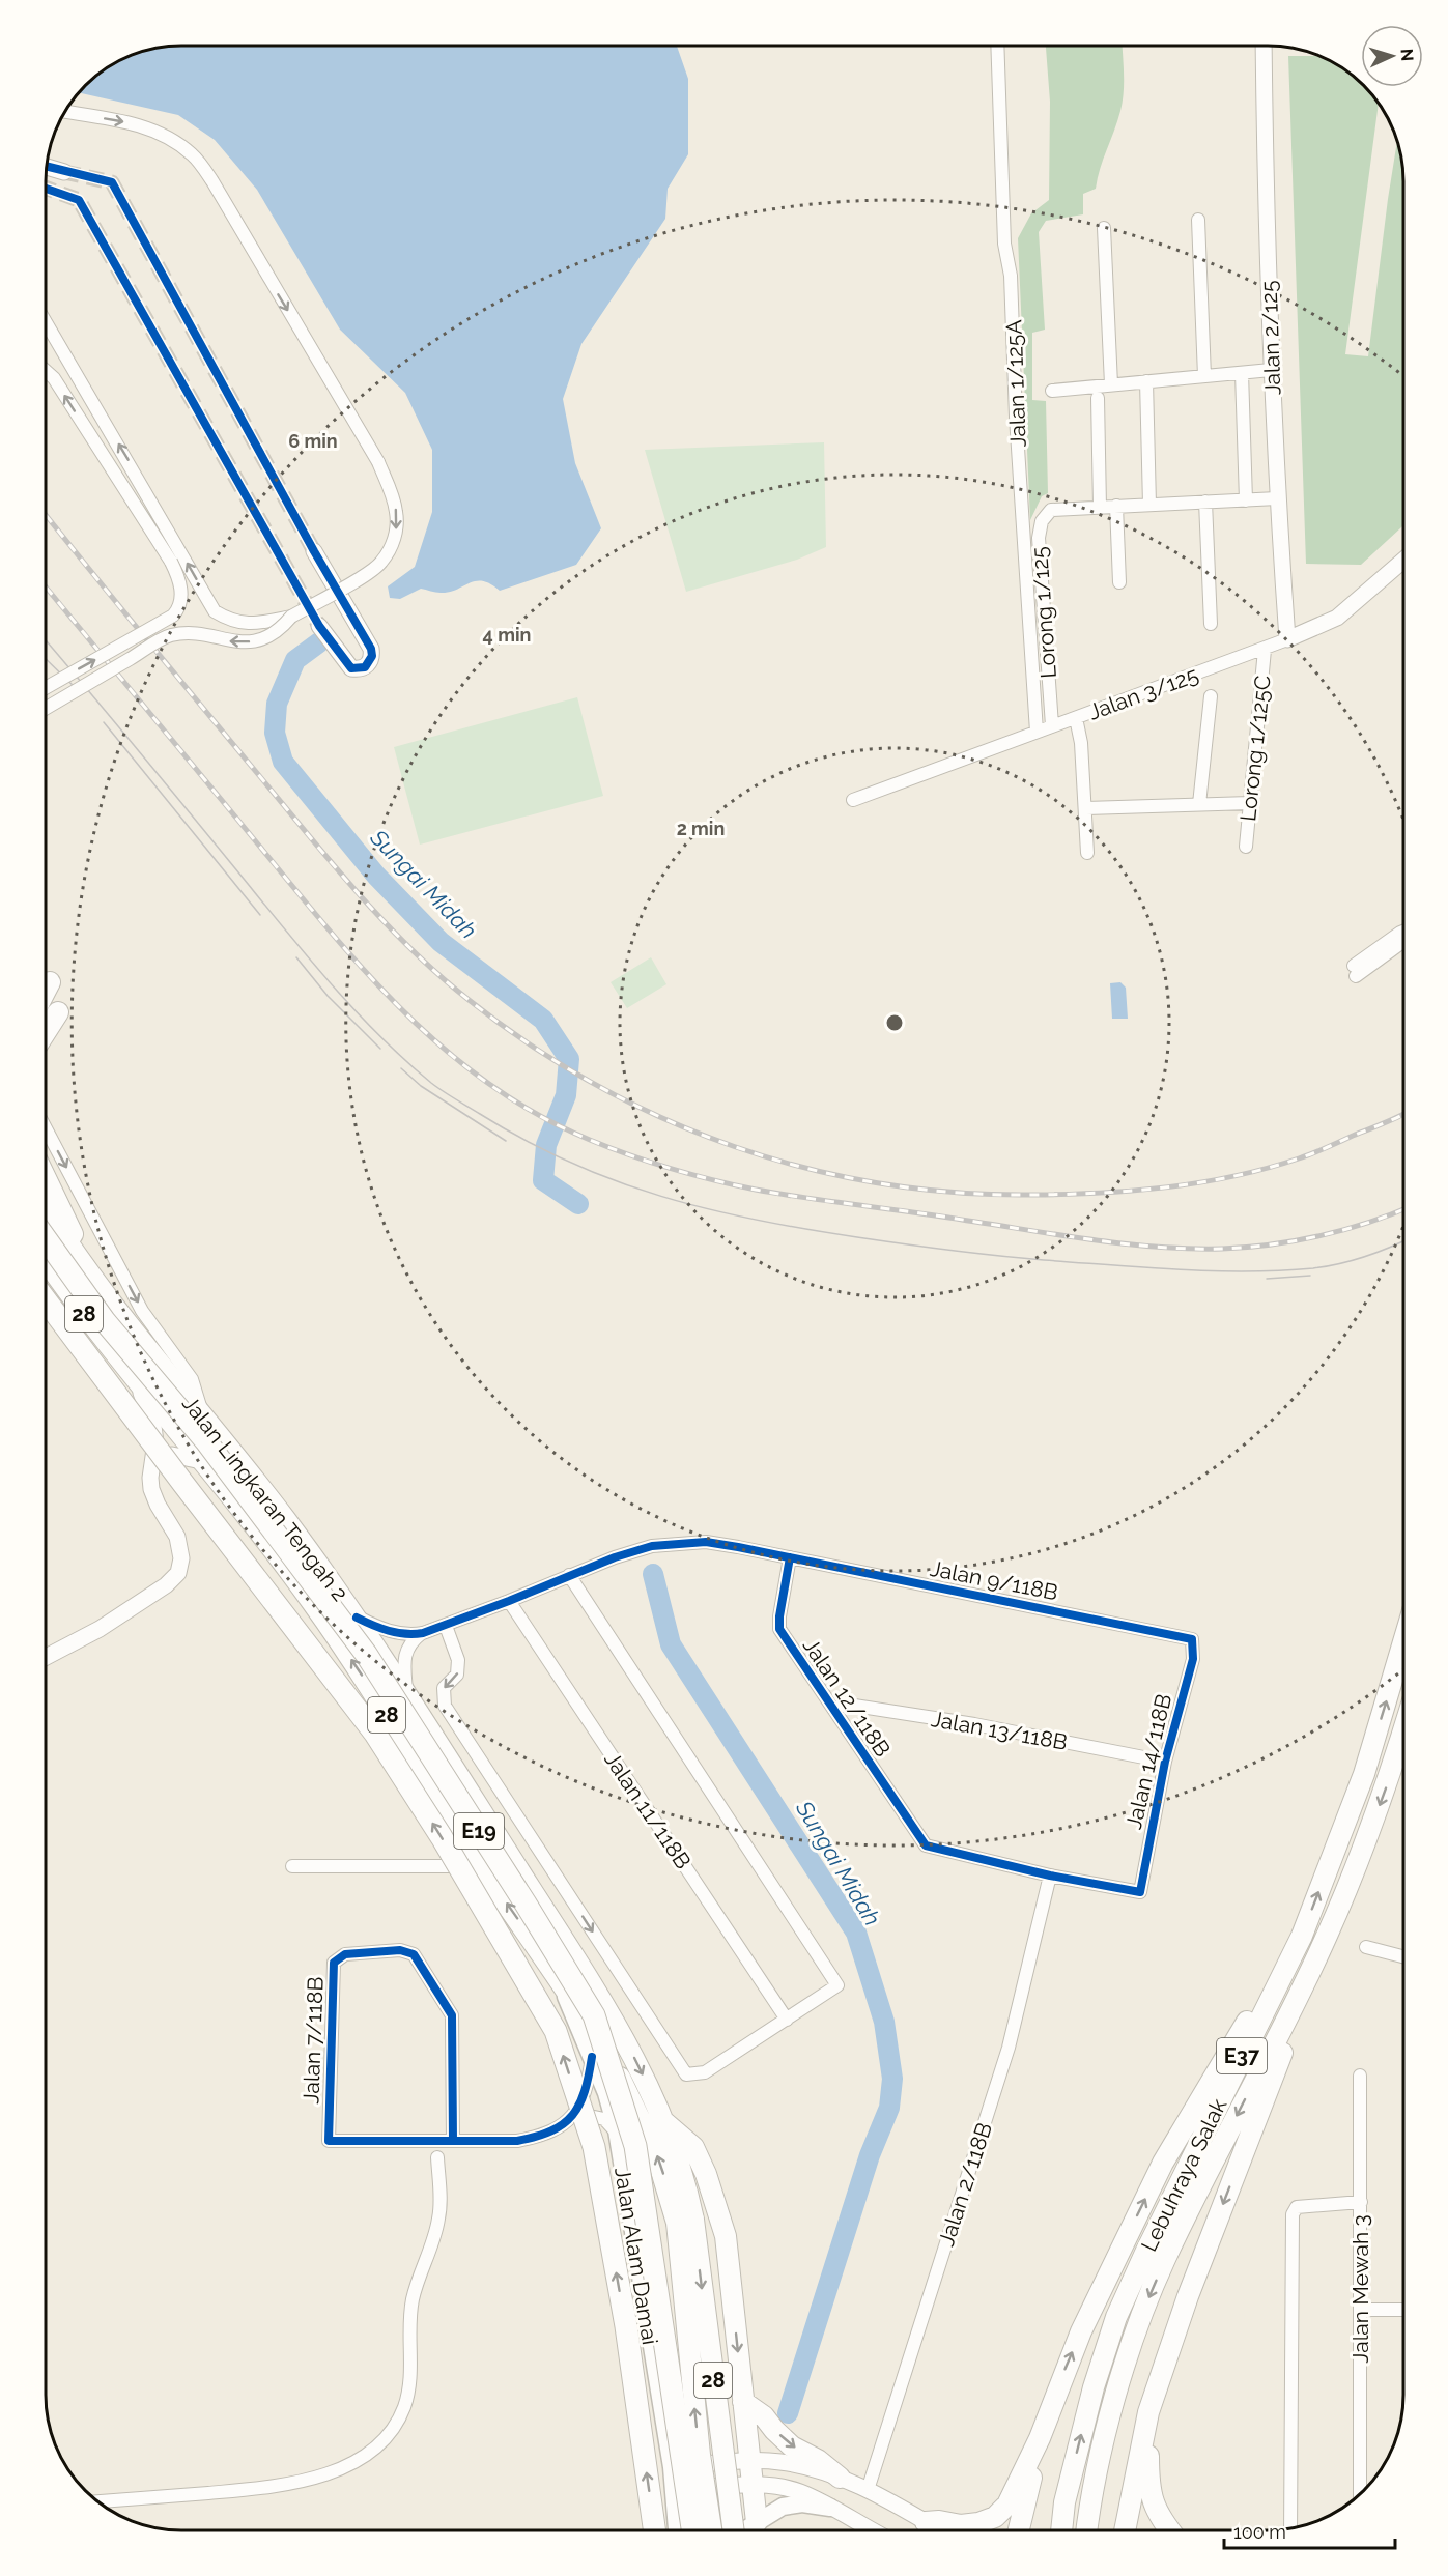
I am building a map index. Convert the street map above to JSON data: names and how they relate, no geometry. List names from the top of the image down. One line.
{"streets":{"highway":["28","Jalan Lingkaran Tengah 2","E19","E37","Lebuhraya Salak"],"main road":["Jalan Alam Damai"],"street":["Jalan 2/125","Jalan 1/125A","Lorong 1/125","Jalan 3/125","Lorong 1/125C","Jalan 9/118B","Jalan 12/118B","Jalan 13/118B","Jalan 14/118B","Jalan 11/118B","Jalan 7/118B","Jalan 2/118B","Jalan Mewah 3"]},"crossings":[["Jalan 2/125","Jalan 3/125"],["Jalan 1/125A","Jalan 3/125"],["Lorong 1/125","Jalan 3/125"],["Jalan 3/125","Lorong 1/125C"],["Jalan Lingkaran Tengah 2","Jalan Alam Damai"],["Jalan 9/118B","Jalan 12/118B"],["Jalan 9/118B","Jalan 14/118B"],["Jalan 9/118B","Jalan 11/118B"],["Jalan 12/118B","Jalan 13/118B"],["Jalan 12/118B","Jalan 14/118B"],["Jalan 12/118B","Jalan 2/118B"],["Jalan 13/118B","Jalan 14/118B"],["Jalan 14/118B","Jalan 2/118B"]],"water":["Sungai Midah"],"scale_bar":"100 m","north":"right","rings":["6 min","4 min","2 min"]}
